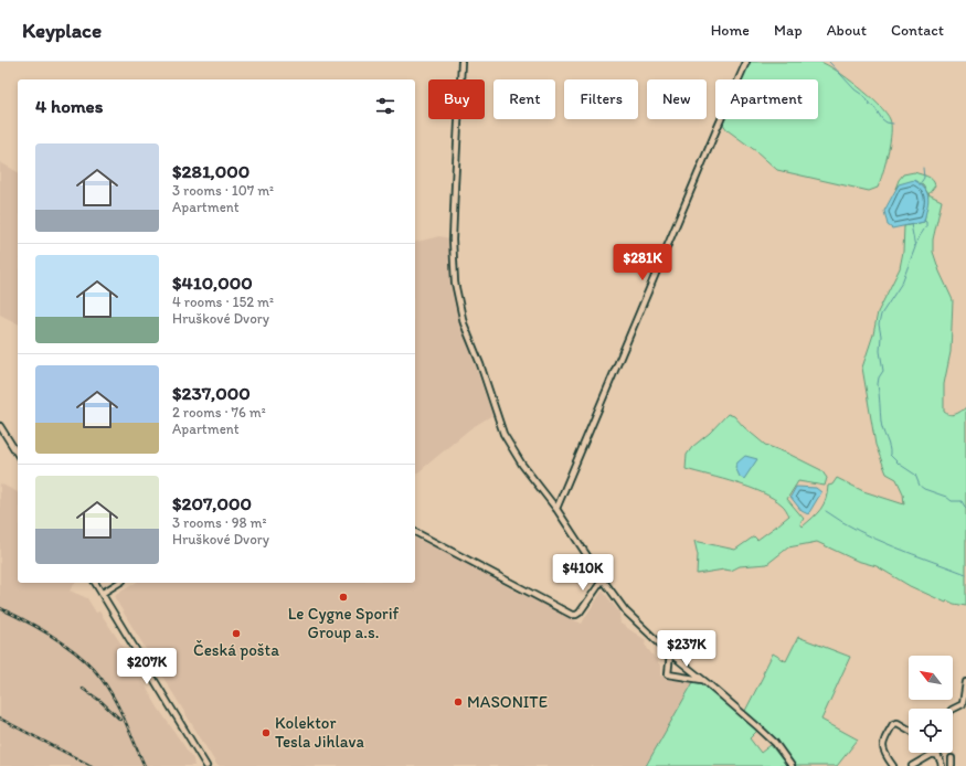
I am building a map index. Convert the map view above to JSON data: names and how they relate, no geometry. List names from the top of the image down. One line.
{"places":["Le Cygne Sporif Group a.s.","Česká pošta","MASONITE","Kolektor Tesla Jihlava"],"north":"top left","page":{"header":"Keyplace","nav":["Home","Map","About","Contact"],"chip":["Buy","Rent","Filters","New","Apartment"],"heading":"4 homes","list":[{"name":"$281,000","note":"3 rooms · 107 m² · Apartment"},{"name":"$410,000","note":"4 rooms · 152 m² · Hruškové Dvory"},{"name":"$237,000","note":"2 rooms · 76 m² · Apartment"},{"name":"$207,000","note":"3 rooms · 98 m² · Hruškové Dvory"}],"price":["$281K","$410K","$237K","$207K"]}}
